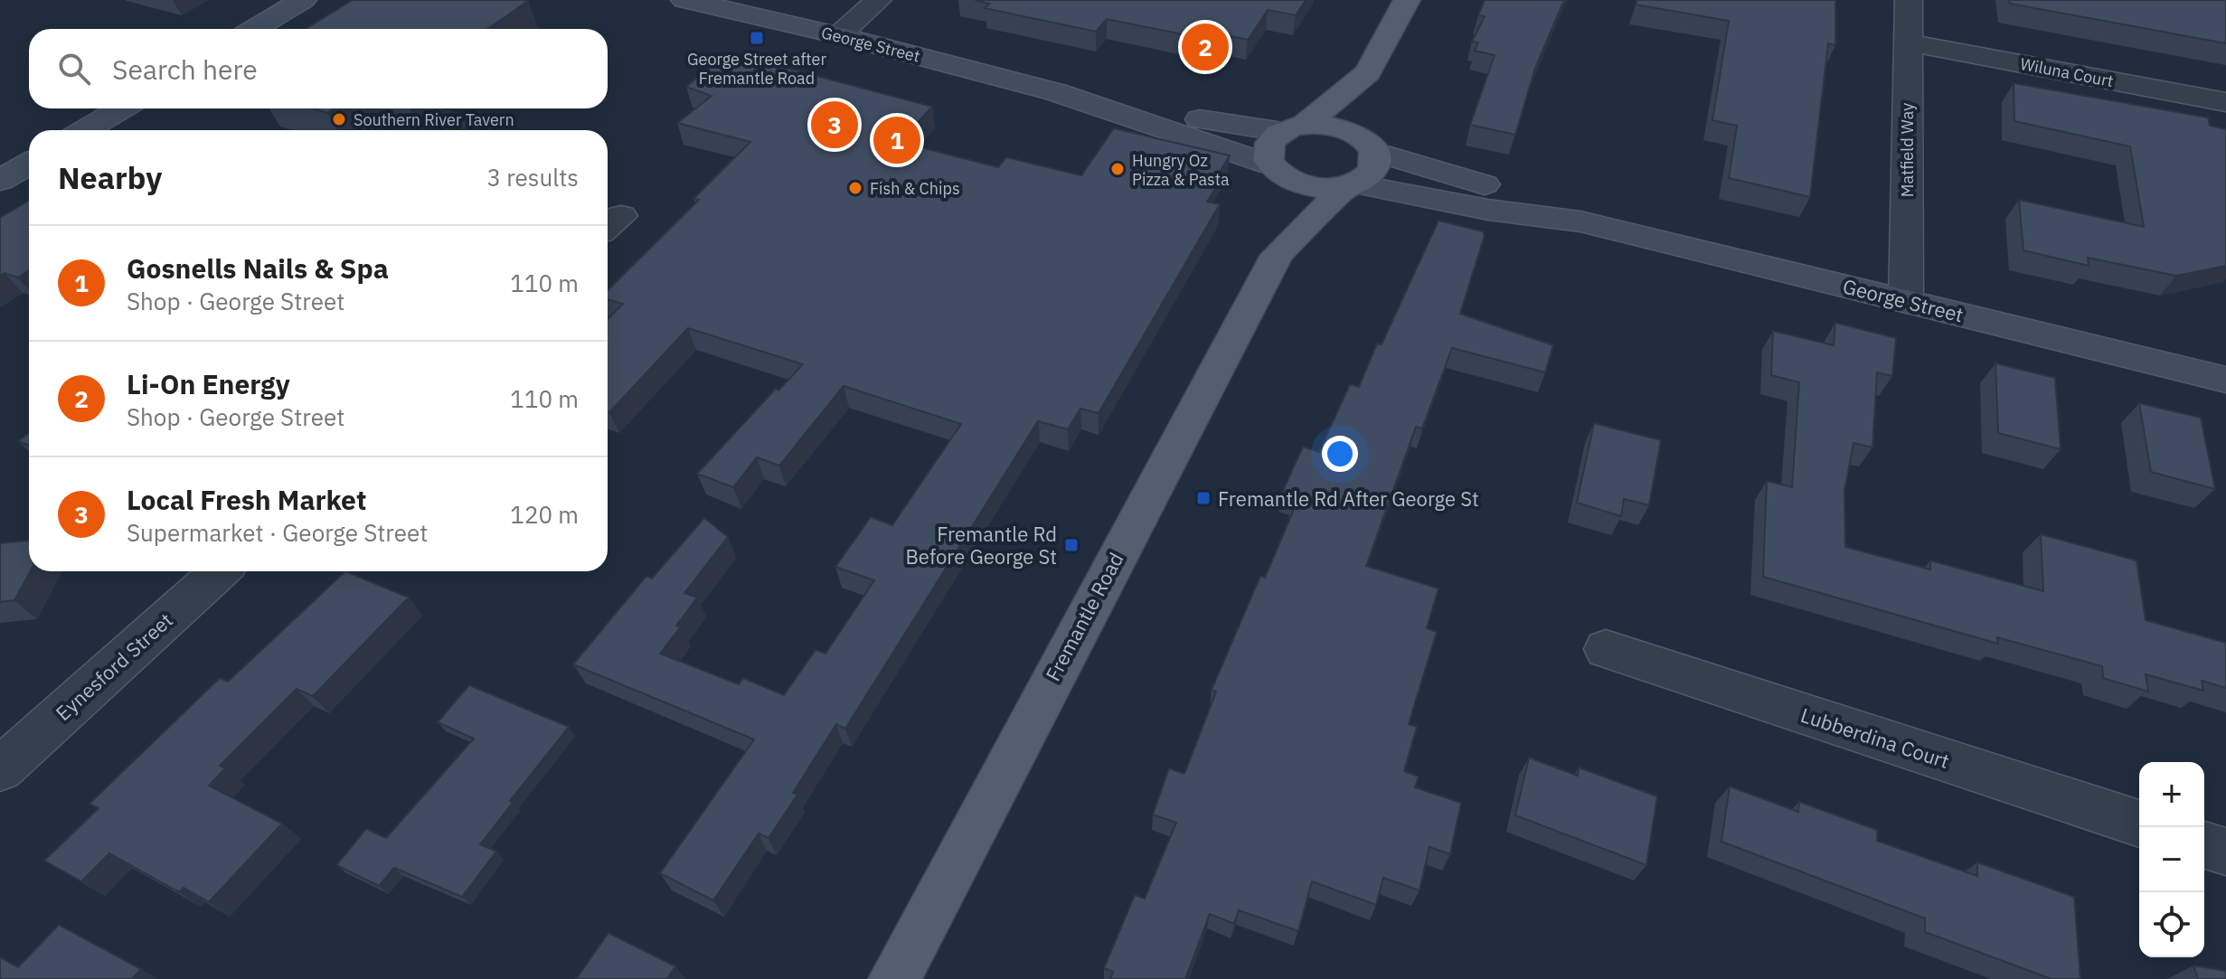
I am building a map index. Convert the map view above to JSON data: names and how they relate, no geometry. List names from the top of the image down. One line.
{"streets":{"main road":["George Street","Fremantle Road"],"street":["Wiluna Court","Matfield Way","Eynesford Street","Lubberdina Court"]},"crossings":[["George Street","Matfield Way"],["George Street","Fremantle Road"],["Wiluna Court","Matfield Way"]],"places":{"transit":["George Street after Fremantle Road","Fremantle Rd After George St","Fremantle Rd Before George St"],"other":["Southern River Tavern","Hungry Oz Pizza & Pasta","Fish & Chips"]},"page":{"pins":["2","3","1"],"search":"Search here","heading":["Nearby","3 results"],"list":[{"mark":"1","name":"Gosnells Nails & Spa","note":"Shop · George Street","value":"110 m"},{"mark":"2","name":"Li-On Energy","note":"Shop · George Street","value":"110 m"},{"mark":"3","name":"Local Fresh Market","note":"Supermarket · George Street","value":"120 m"}],"map_buttons":["+","−"]}}
